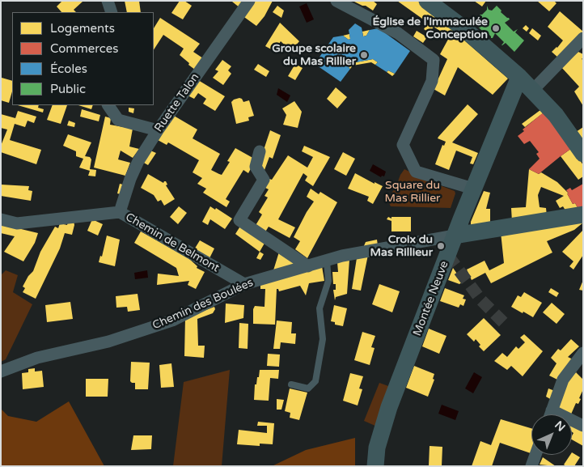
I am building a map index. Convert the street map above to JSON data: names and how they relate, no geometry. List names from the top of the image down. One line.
{"streets":{"street":["Ruette Talon","Chemin de Belmont","Montée Neuve","Chemin des Boulées"]},"crossings":[["Ruette Talon","Chemin de Belmont"],["Chemin de Belmont","Chemin des Boulées"],["Montée Neuve","Chemin des Boulées"]],"parks":["Square du Mas Rillier"],"places":["Église de l'Immaculée Conception","Groupe scolaire du Mas Rillier","Croix du Mas Rillieur"],"legend":["Logements","Commerces","Écoles","Public"],"north":"top right"}
